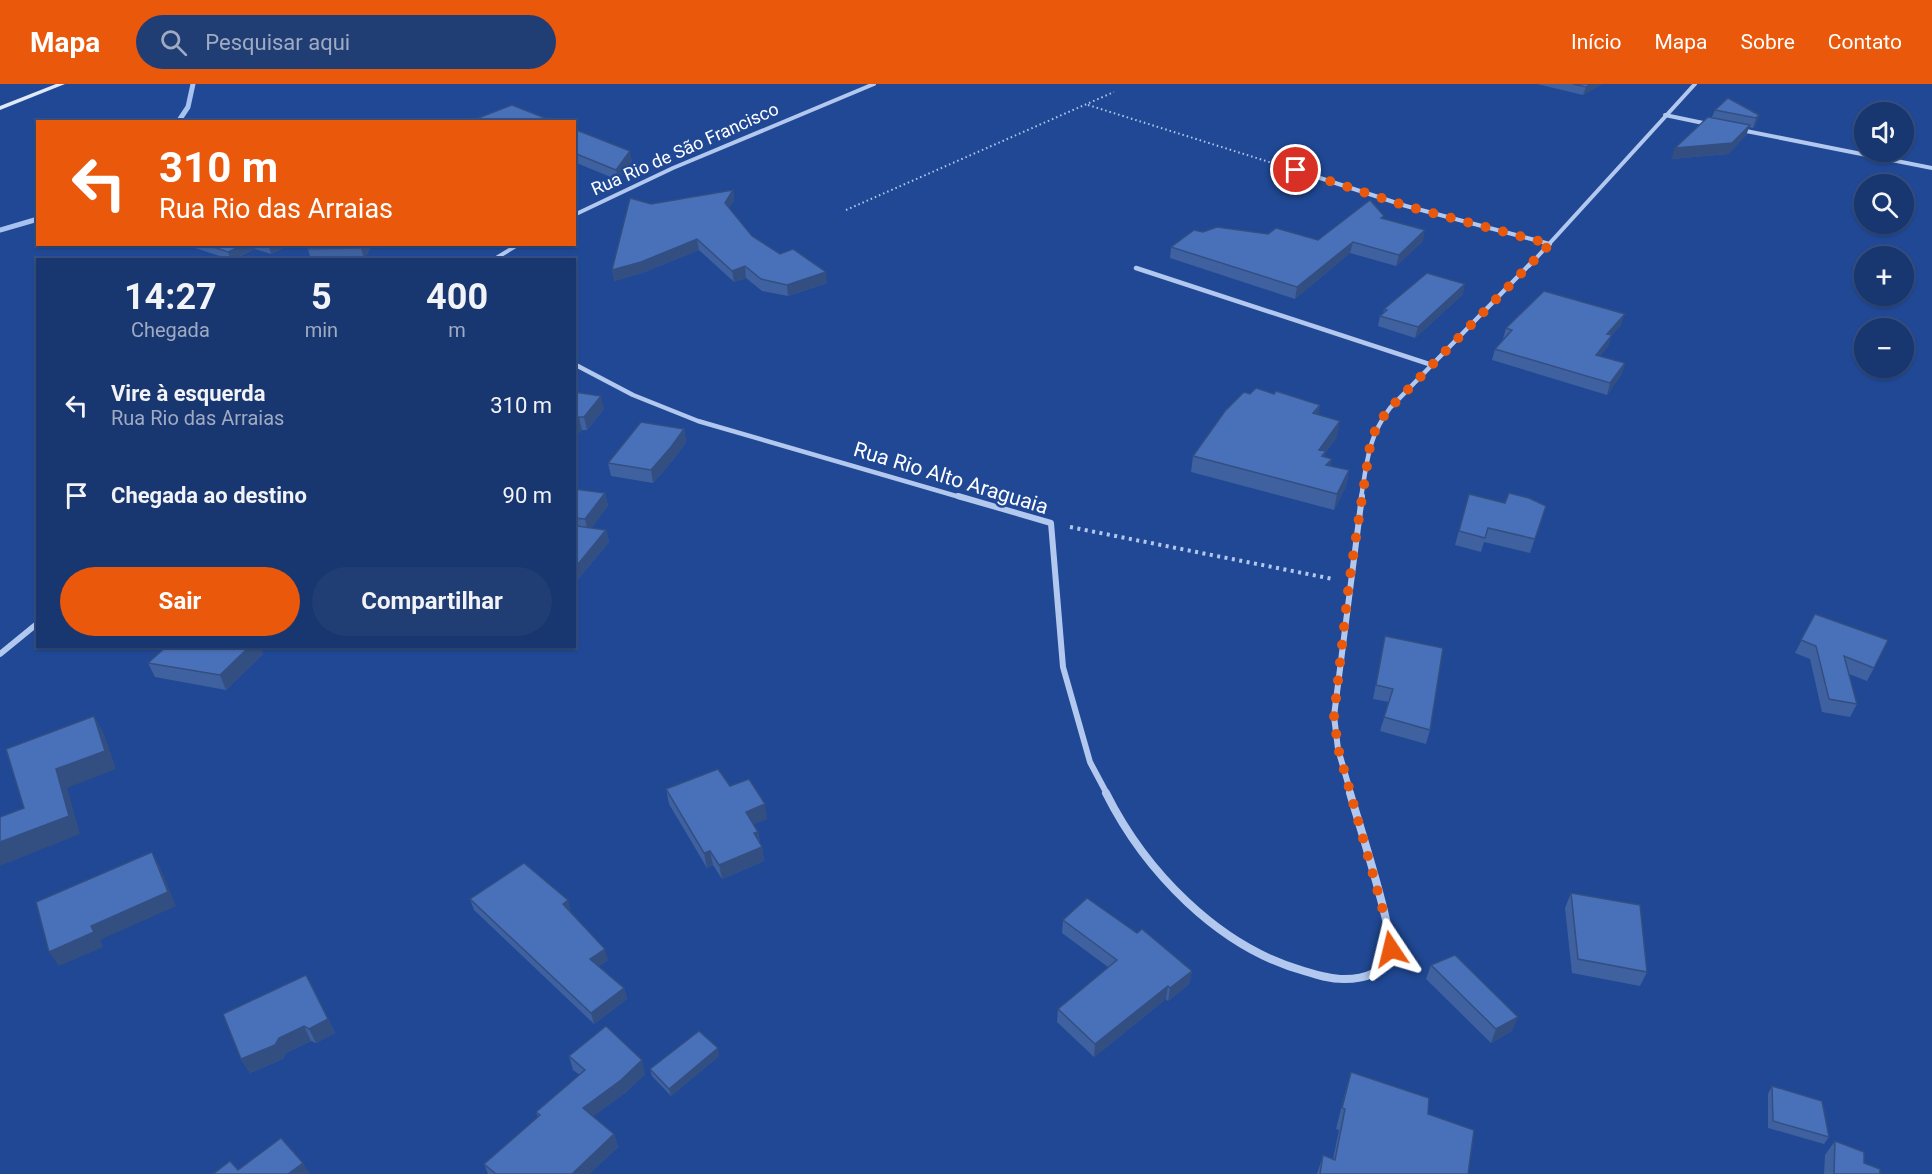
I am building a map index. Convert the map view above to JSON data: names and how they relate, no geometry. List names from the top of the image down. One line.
{"streets":{"street":["Rua Rio de São Francisco","Rua Rio Alto Araguaia"]},"page":{"header":"Mapa","search":"Pesquisar aqui","nav":["Início","Mapa","Sobre","Contato"],"map_buttons":["+","−"],"turn":["310 m","Rua Rio das Arraias"],"eta":["14:27","Chegada","5","min","400","m"],"list":[{"name":"Vire à esquerda","note":"Rua Rio das Arraias","value":"310 m"},{"name":"Chegada ao destino","value":"90 m"}],"buttons":["Sair","Compartilhar"]}}
